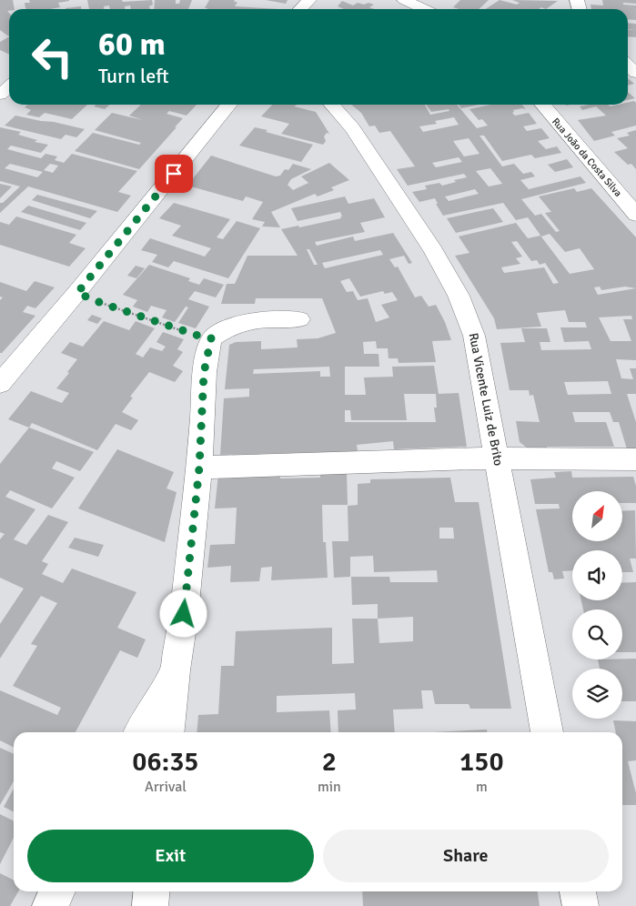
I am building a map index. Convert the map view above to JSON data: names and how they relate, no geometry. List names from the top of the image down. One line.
{"streets":{"street":["Rua João da Costa Silva","Rua Vicente Luiz de Brito"]},"north":"top right","page":{"turn":["60 m","Turn left"],"eta":["06:35","Arrival","2","min","150","m"],"buttons":["Exit","Share"]}}
